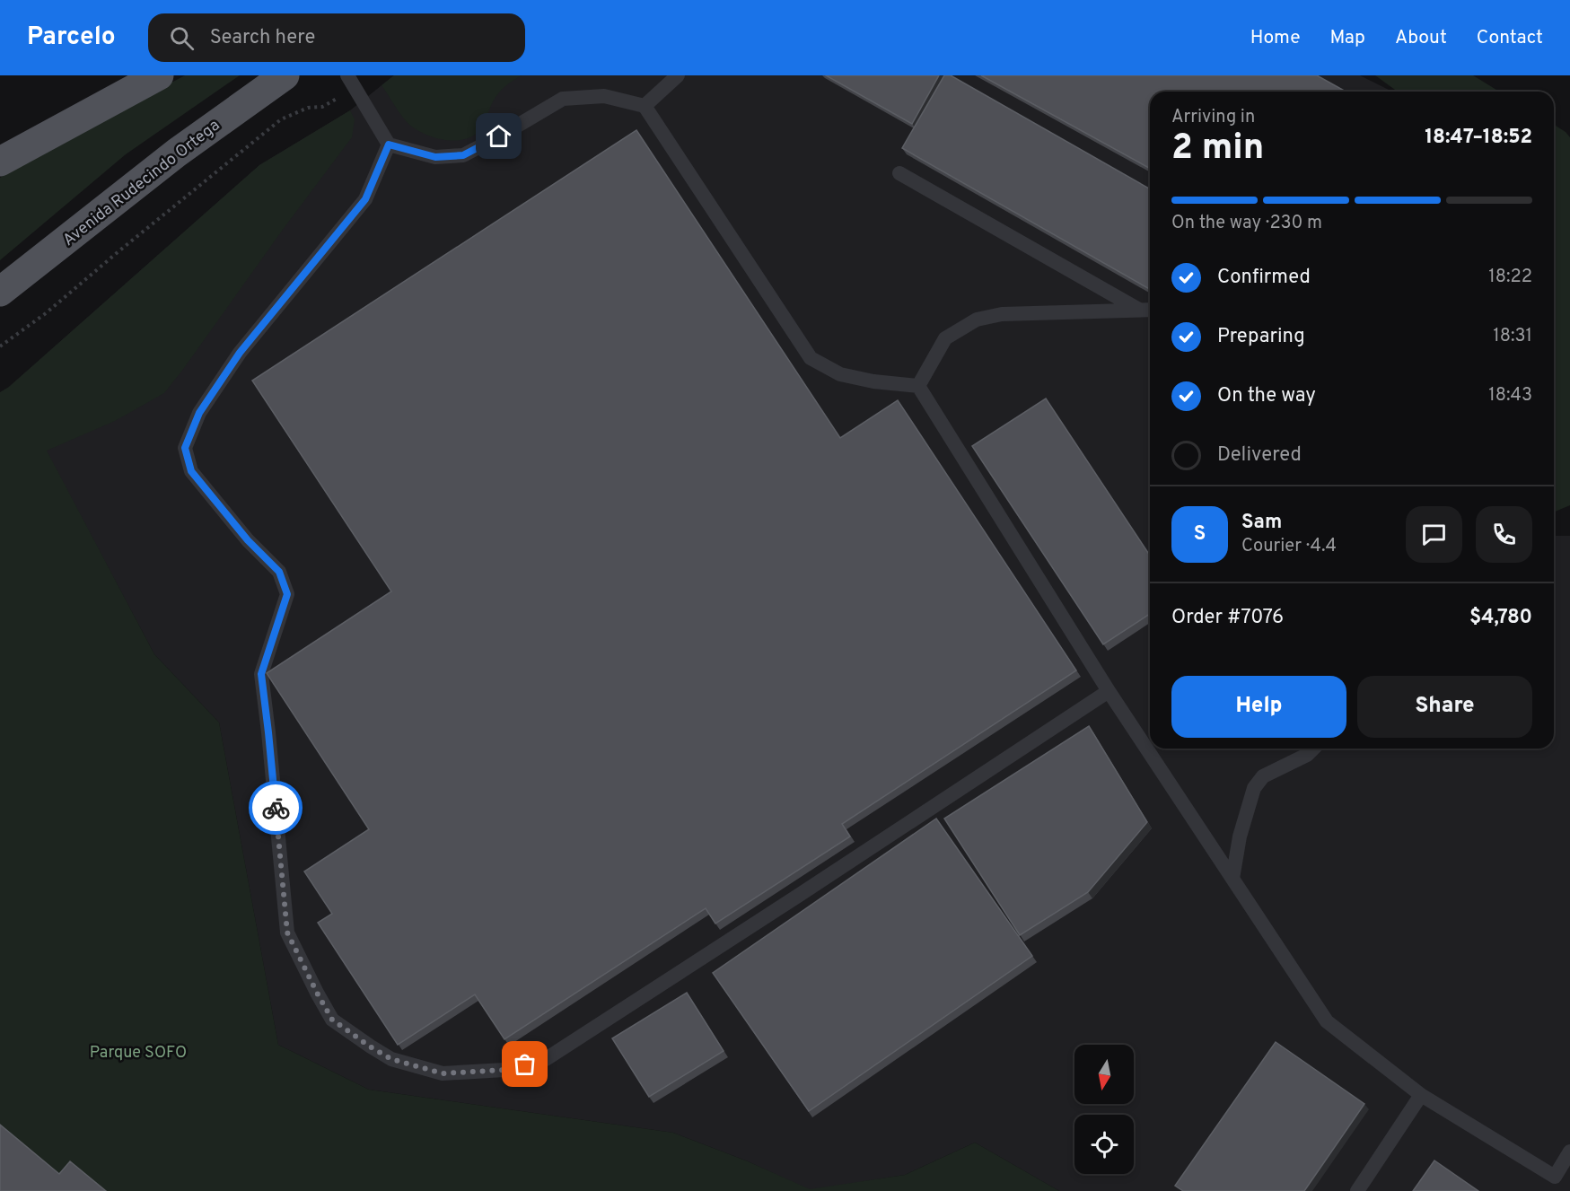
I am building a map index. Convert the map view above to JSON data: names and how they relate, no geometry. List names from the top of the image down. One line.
{"streets":{"main road":["Avenida Rudecindo Ortega"]},"parks":["Parque SOFO"],"north":"bottom","page":{"header":"Parcelo","search":"Search here","nav":["Home","Map","About","Contact"],"heading":["2 min","Arriving in","18:47–18:52"],"panel":["Sam","Courier · 4.4","Order #7076","$4,780"],"bar":"On the way · 230 m","list":[["Confirmed","18:22"],["Preparing","18:31"],["On the way","18:43"],"Delivered"],"round":"S","buttons":["Help","Share"]}}
